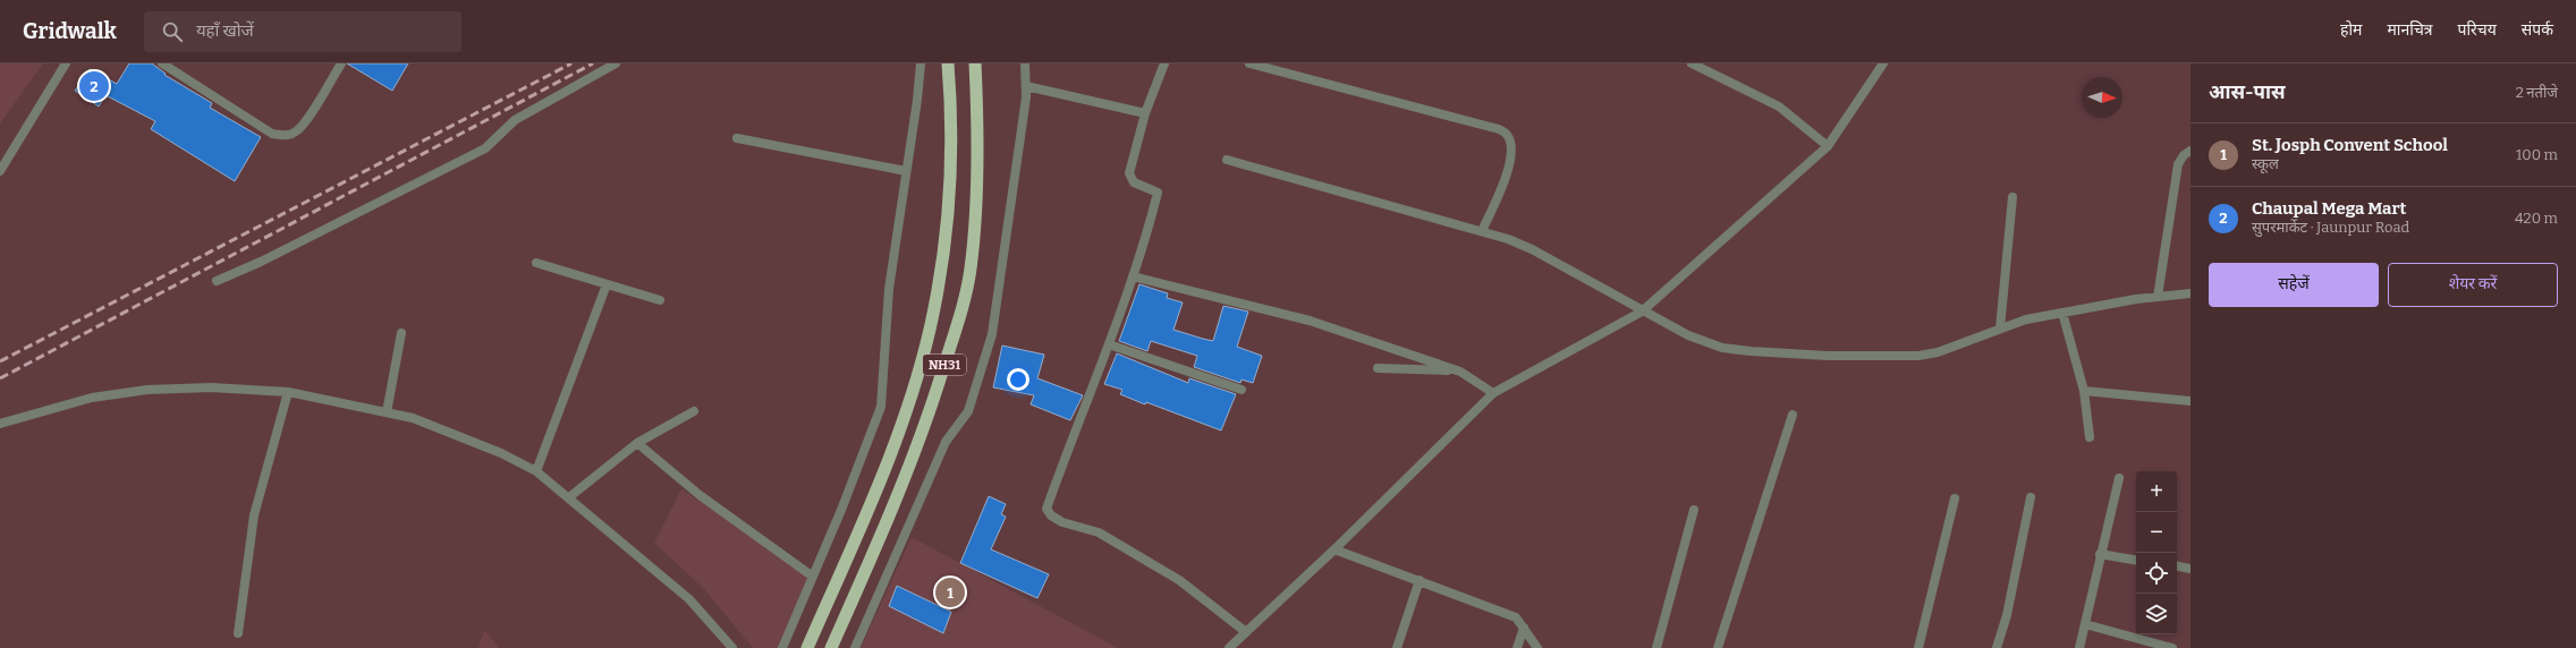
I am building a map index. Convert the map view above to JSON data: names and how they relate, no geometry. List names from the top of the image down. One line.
{"streets":{"highway":["NH31"]},"north":"right","page":{"header":"Gridwalk","search":"यहाँ खोजें","nav":["होम","मानचित्र","परिचय","संपर्क"],"heading":["आस-पास","2 नतीजे"],"pins":["2","1"],"list":[{"mark":"1","name":"St. Josph Convent School","note":"स्कूल","value":"100 m"},{"mark":"2","name":"Chaupal Mega Mart","note":"सुपरमार्केट · Jaunpur Road","value":"420 m"}],"buttons":["सहेजें","शेयर करें"],"map_buttons":["+","−"]}}
